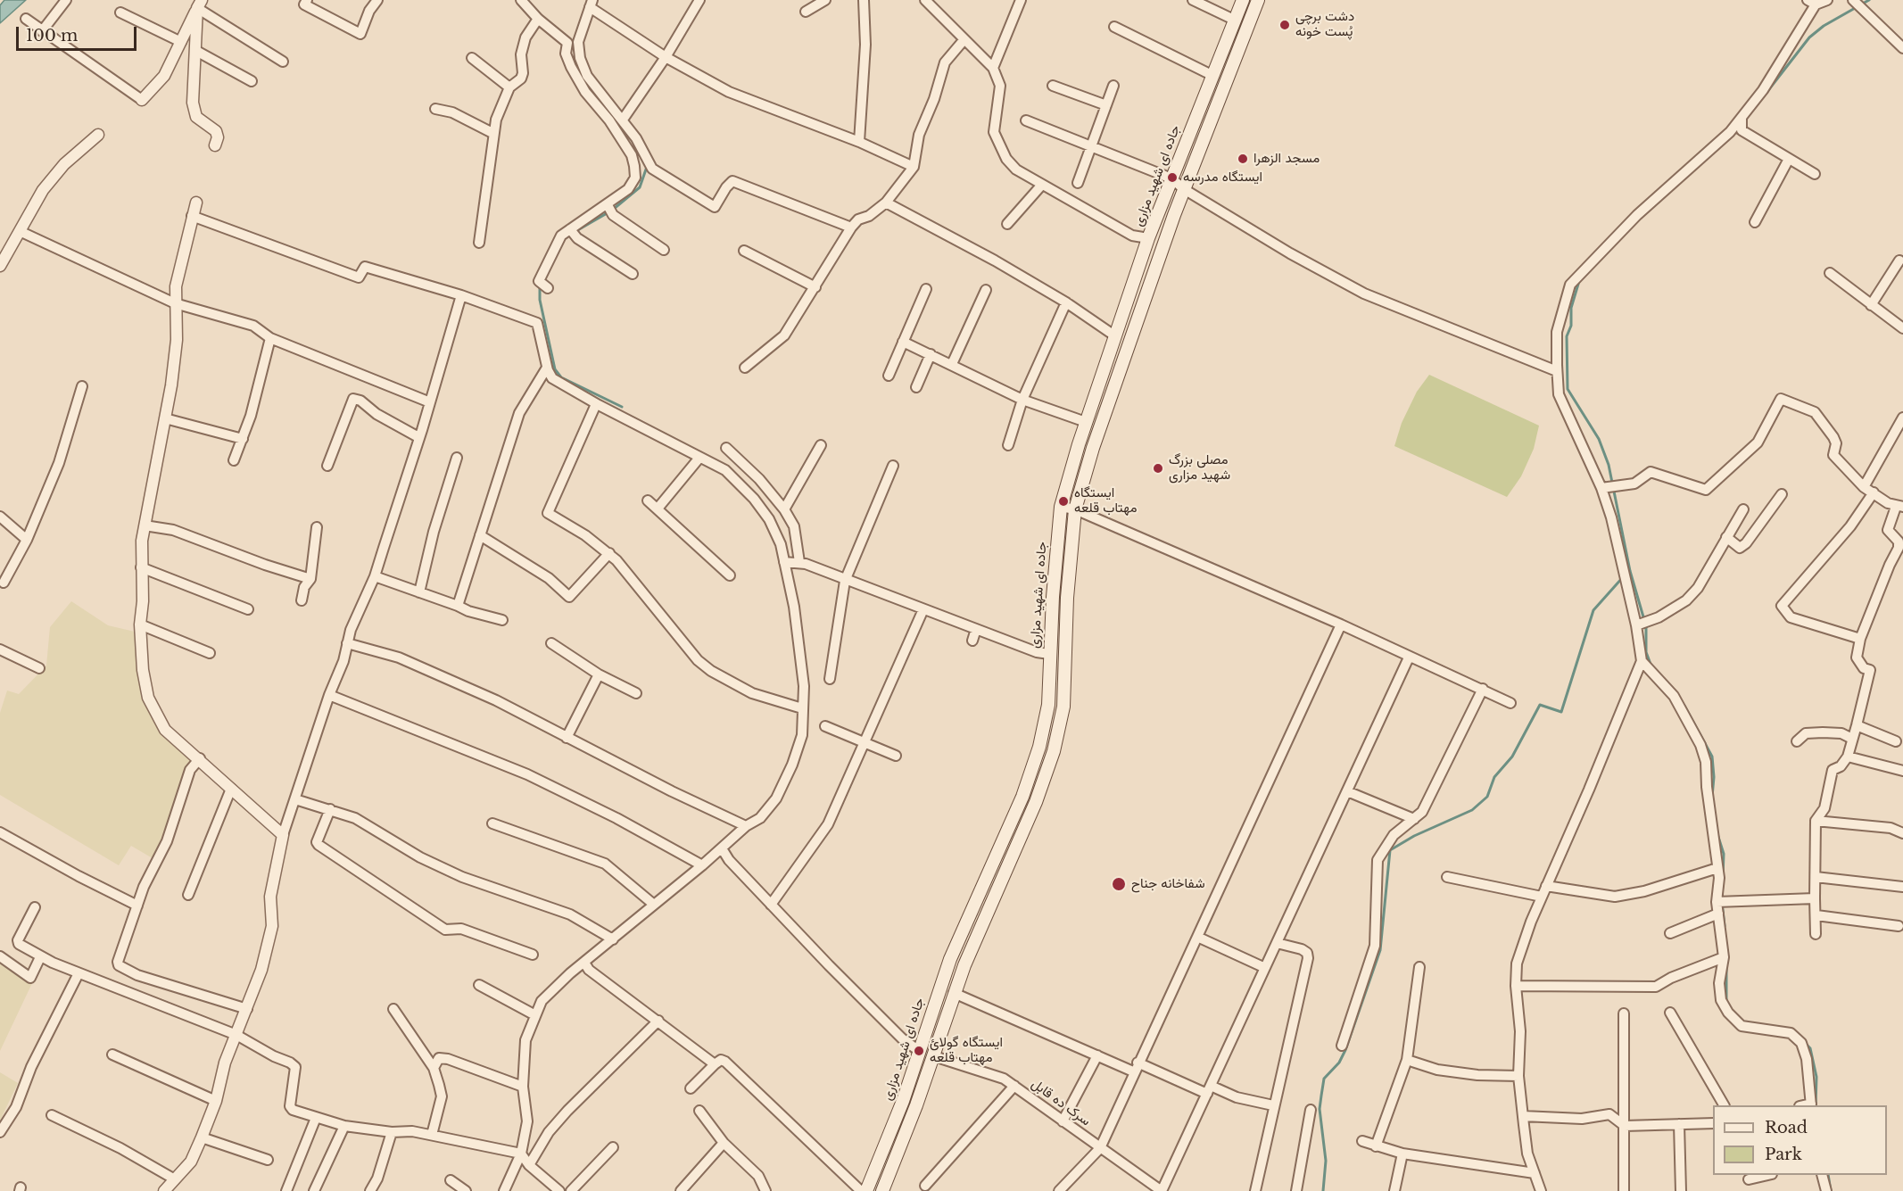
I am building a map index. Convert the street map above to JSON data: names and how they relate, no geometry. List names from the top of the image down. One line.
{"streets":{"main road":["جاده ای شهید مزاری"],"street":["سرک ده قابل"]},"places":["دشت برچی پُست خونه","مسجد الزهرا","ایستگاه مدرسه","مصلی بزرگ شهید مزاری","ایستگاه مهتاب قلعه","شفاخانه جناح","ایستگاه گولائ مهتاب قلعه"],"legend":["Road","Park"],"scale_bar":"100 m"}
